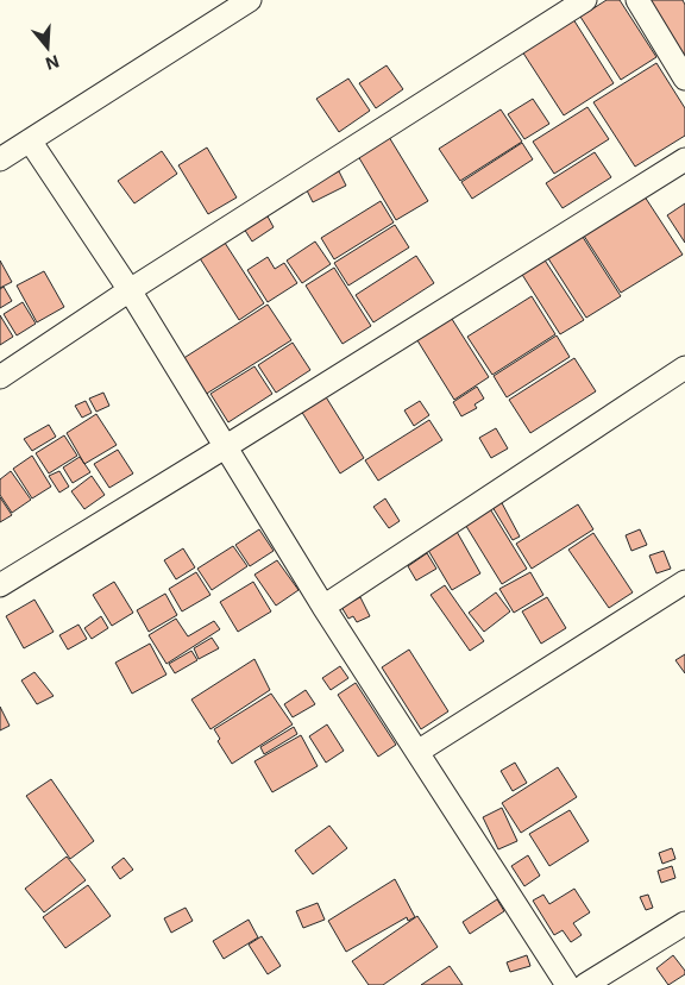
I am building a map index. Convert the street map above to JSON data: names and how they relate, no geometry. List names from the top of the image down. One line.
{"north":"bottom"}
